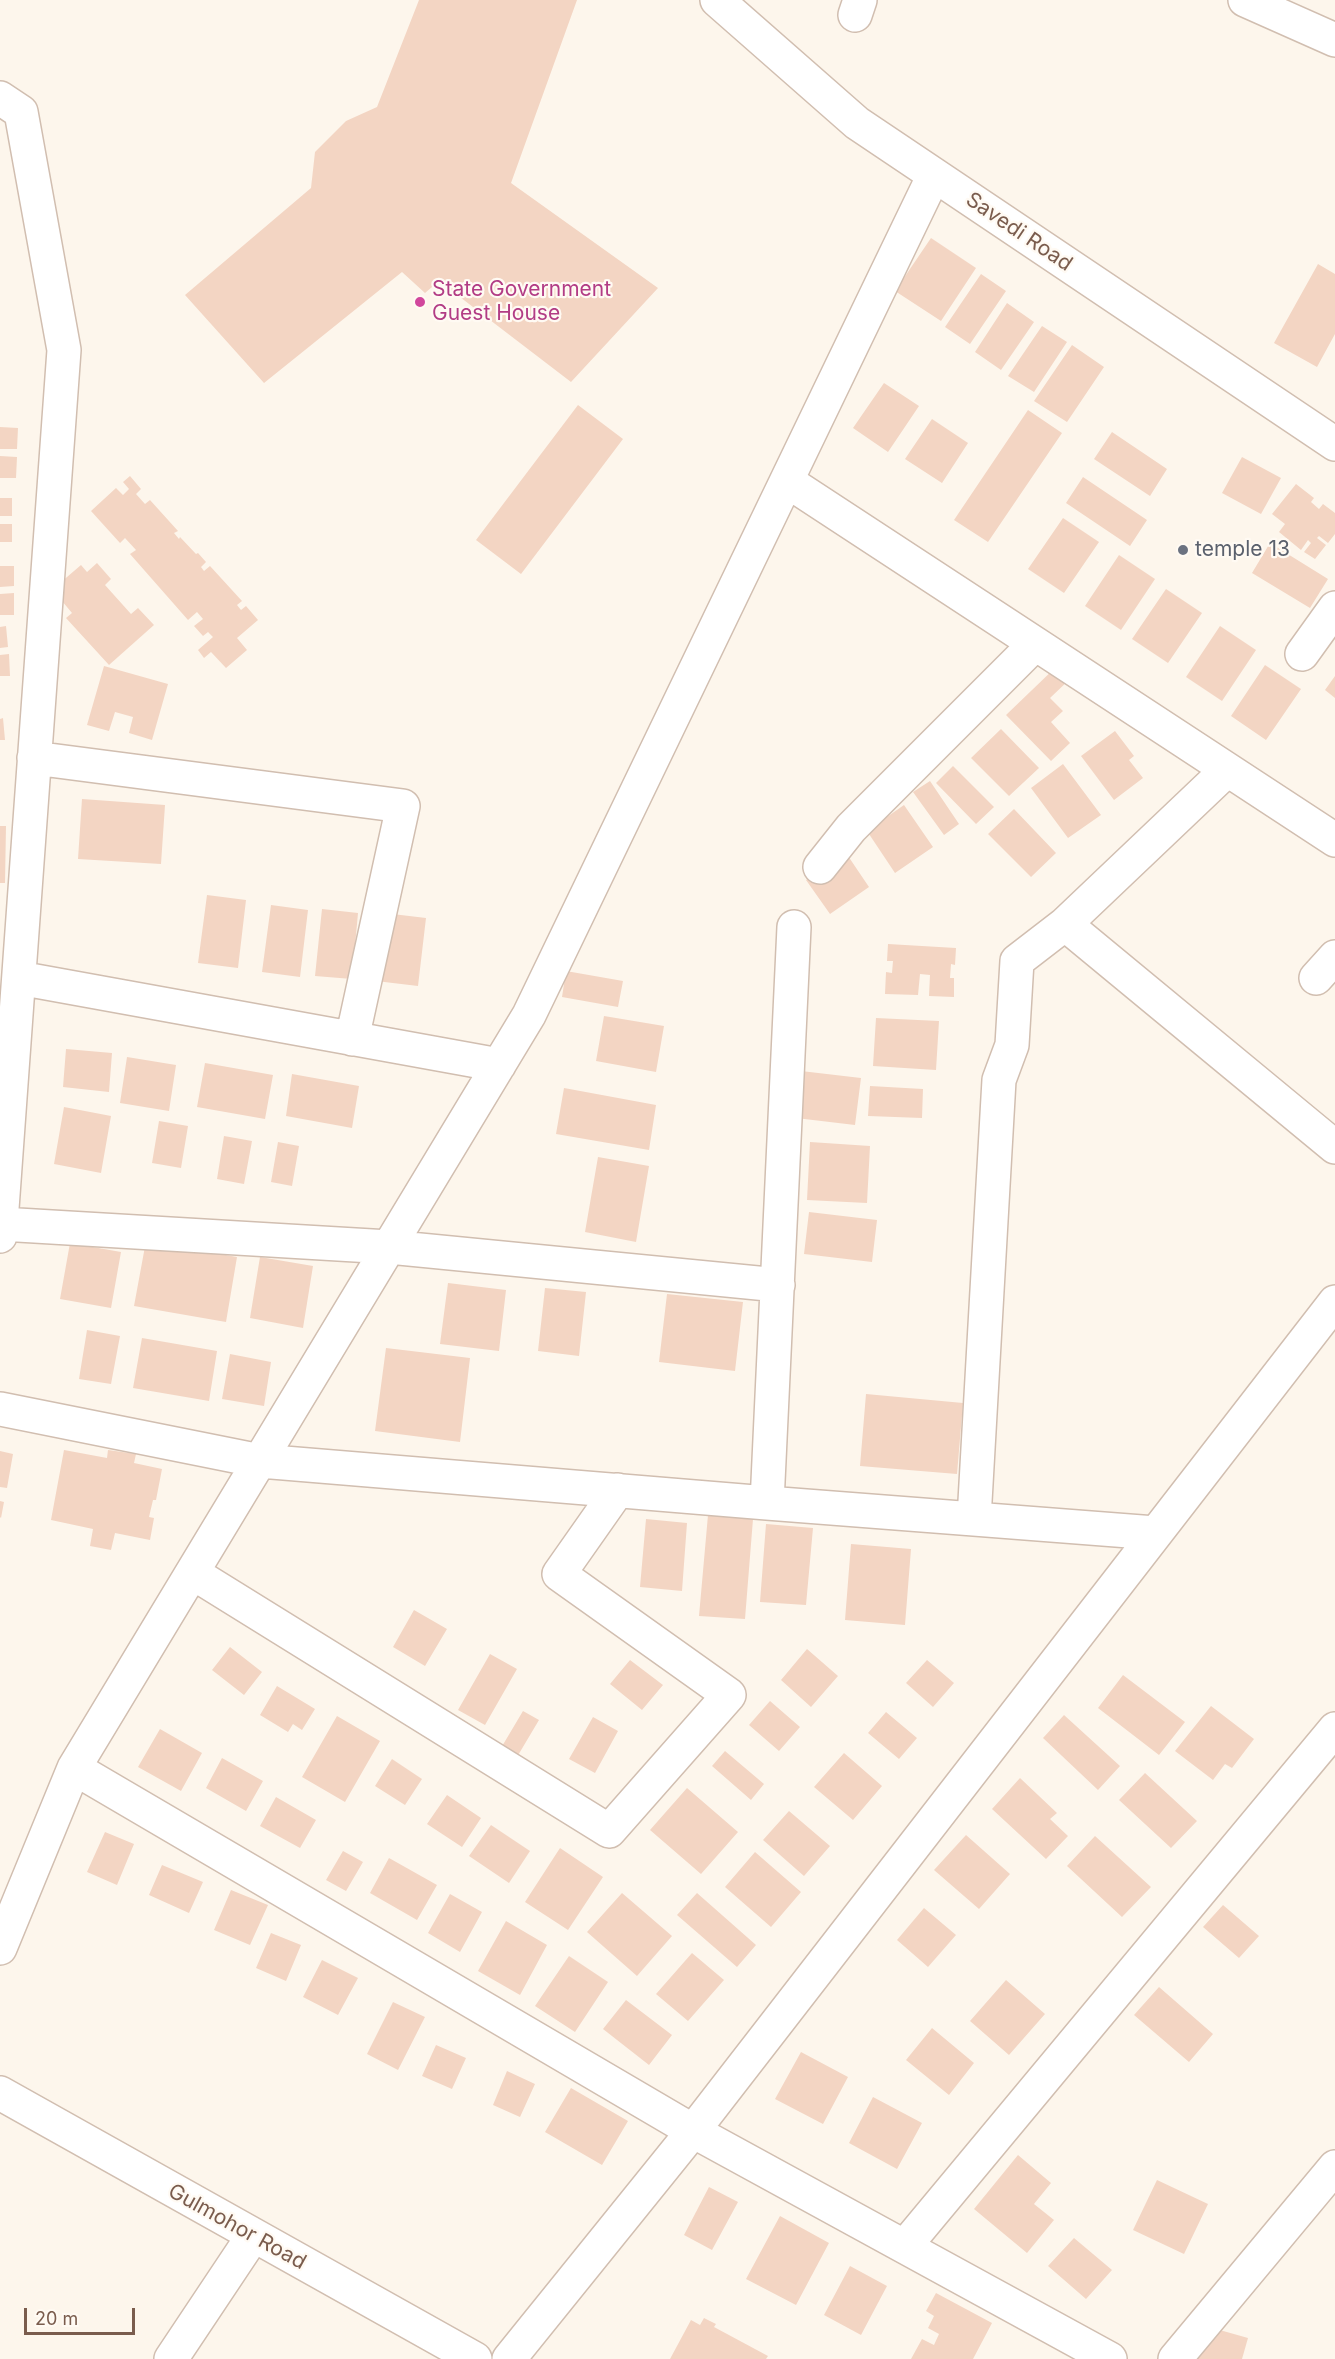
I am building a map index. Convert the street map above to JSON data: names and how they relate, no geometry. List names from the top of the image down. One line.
{"streets":{"street":["Savedi Road","Gulmohor Road"]},"places":["State Government Guest House","temple 13"],"scale_bar":"20 m"}
